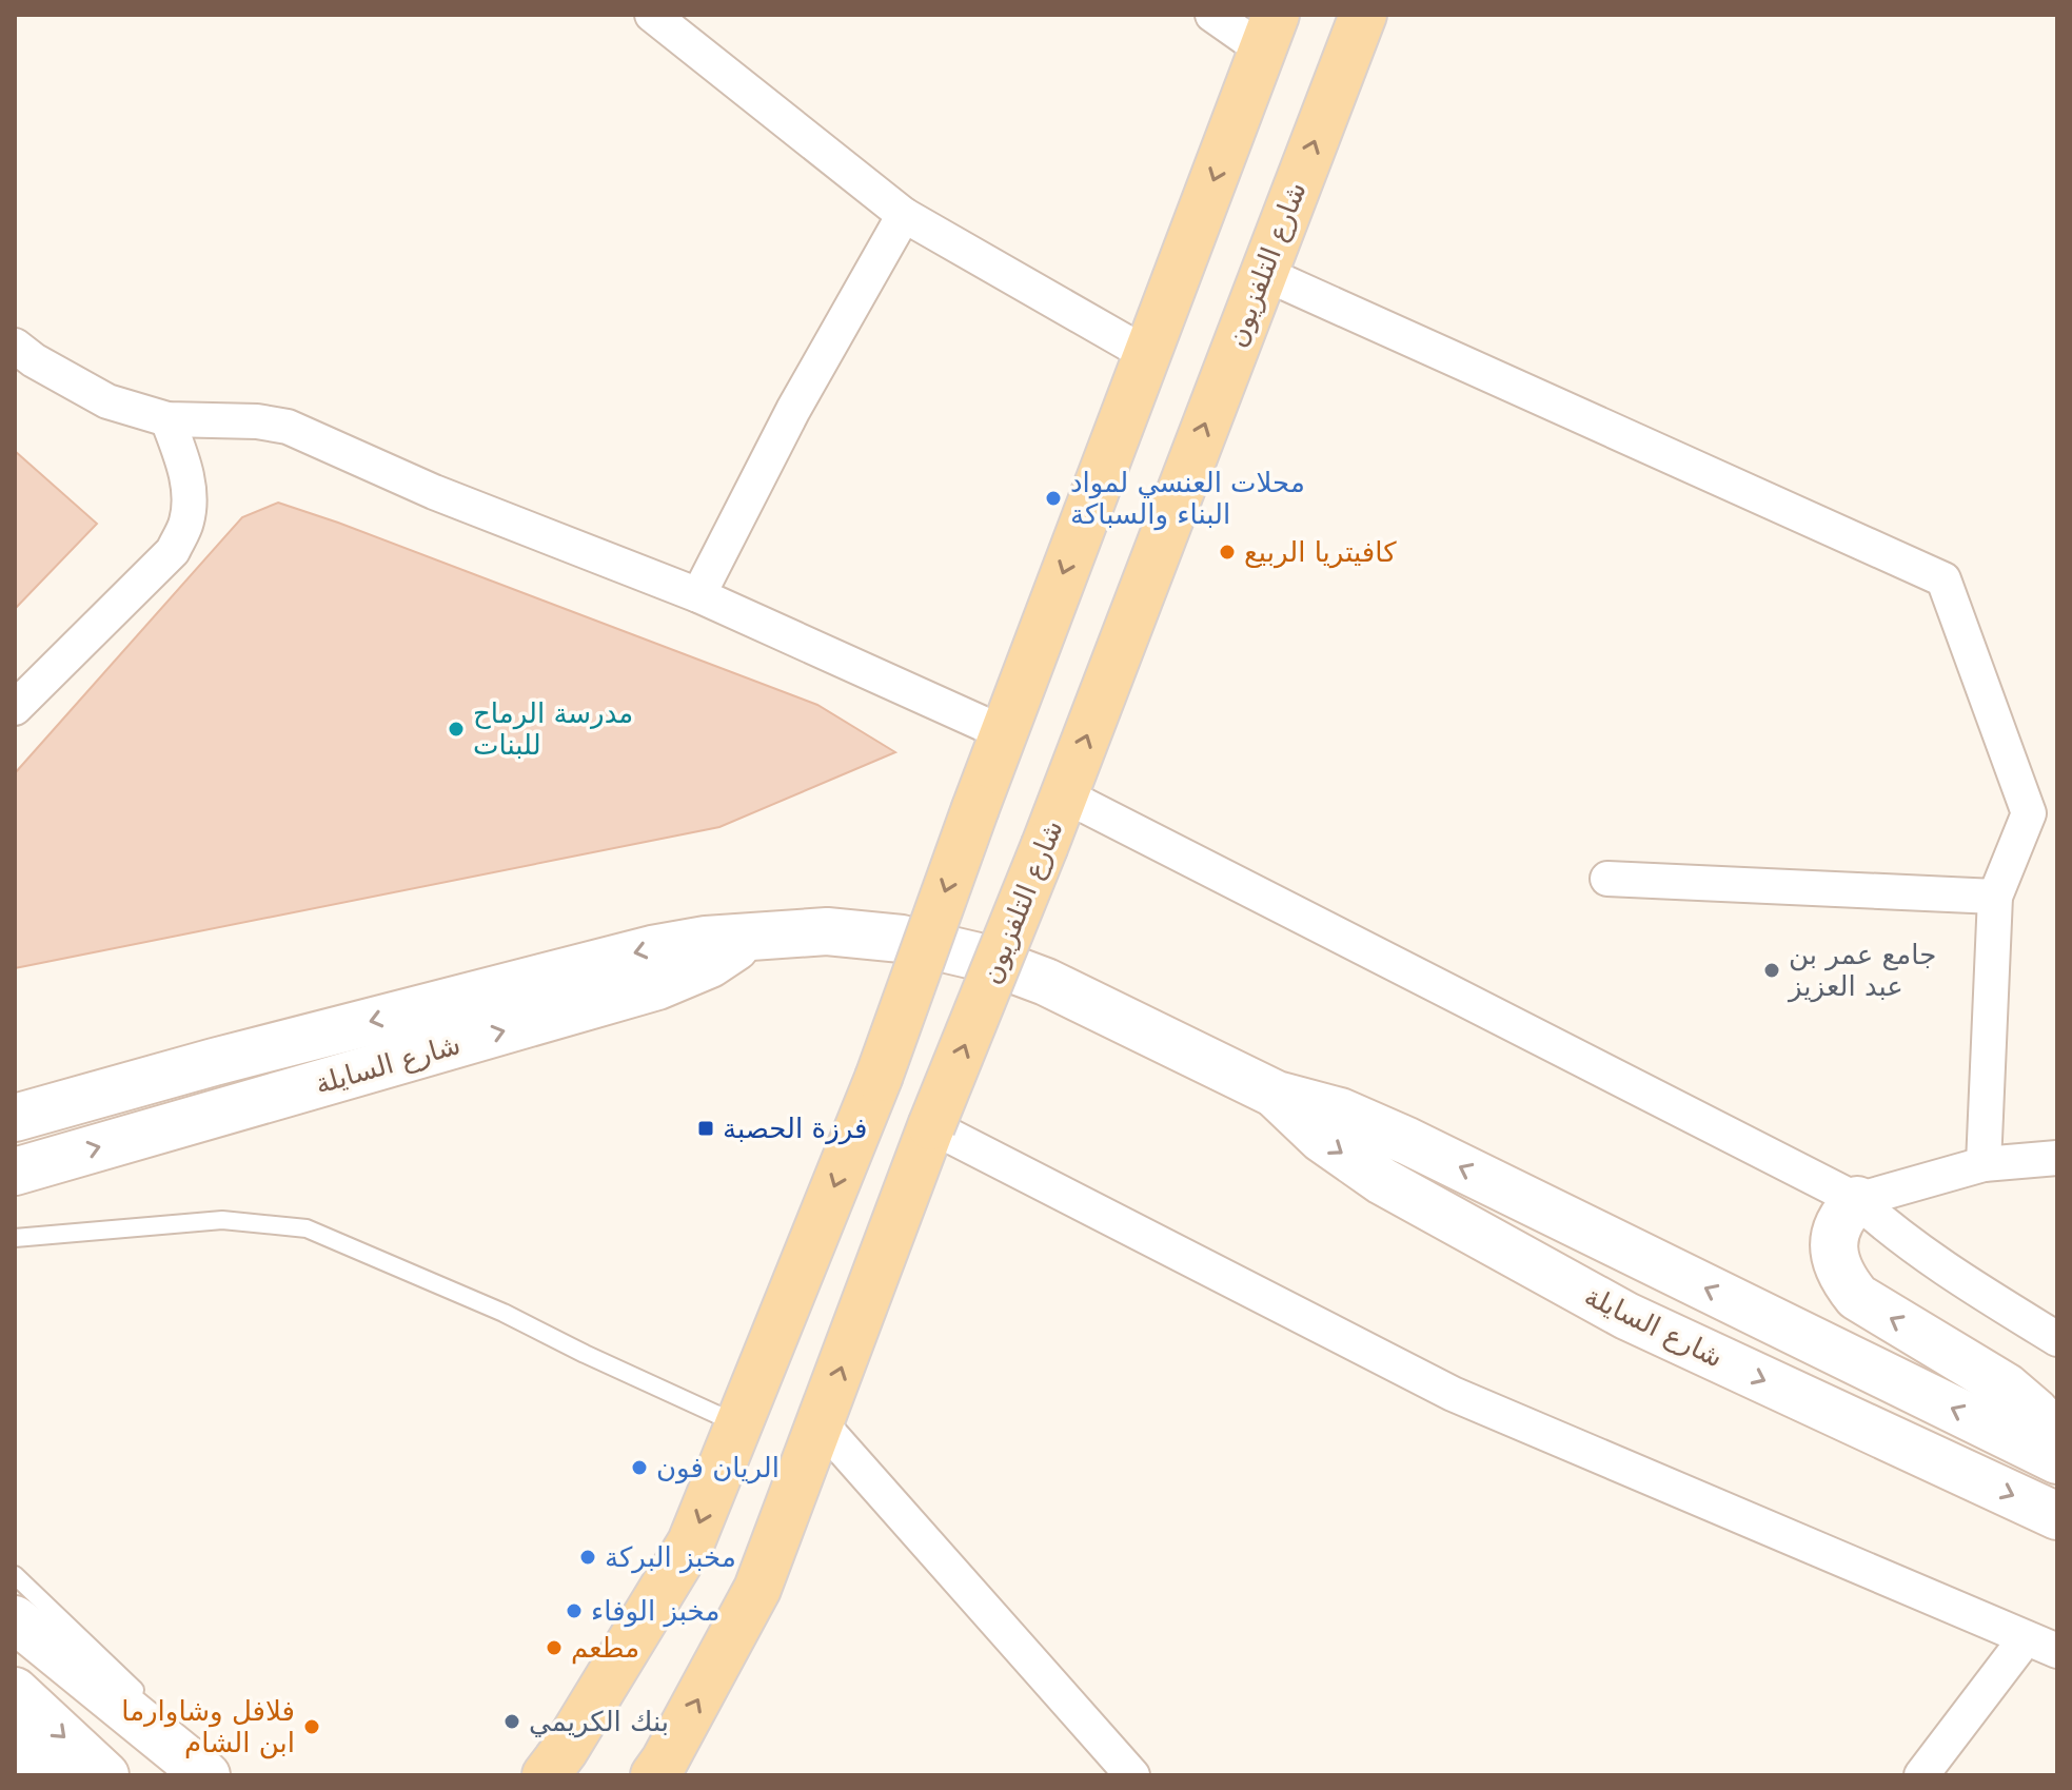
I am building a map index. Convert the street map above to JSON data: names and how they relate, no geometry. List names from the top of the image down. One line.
{"streets":{"main road":["شارع التلفزيون","شارع السايلة"]},"places":{"other":["محلات العنسي لمواد البناء والسباكة","كافيتريا الربيع","مدرسة الرماح للبنات","جامع عمر بن عبد العزيز","الريان فون","مخبز البركة","مخبز الوفاء","مطعم","بنك الكريمي","فلافل وشاوارما ابن الشام"],"transit":["فرزة الحصبة"]}}
